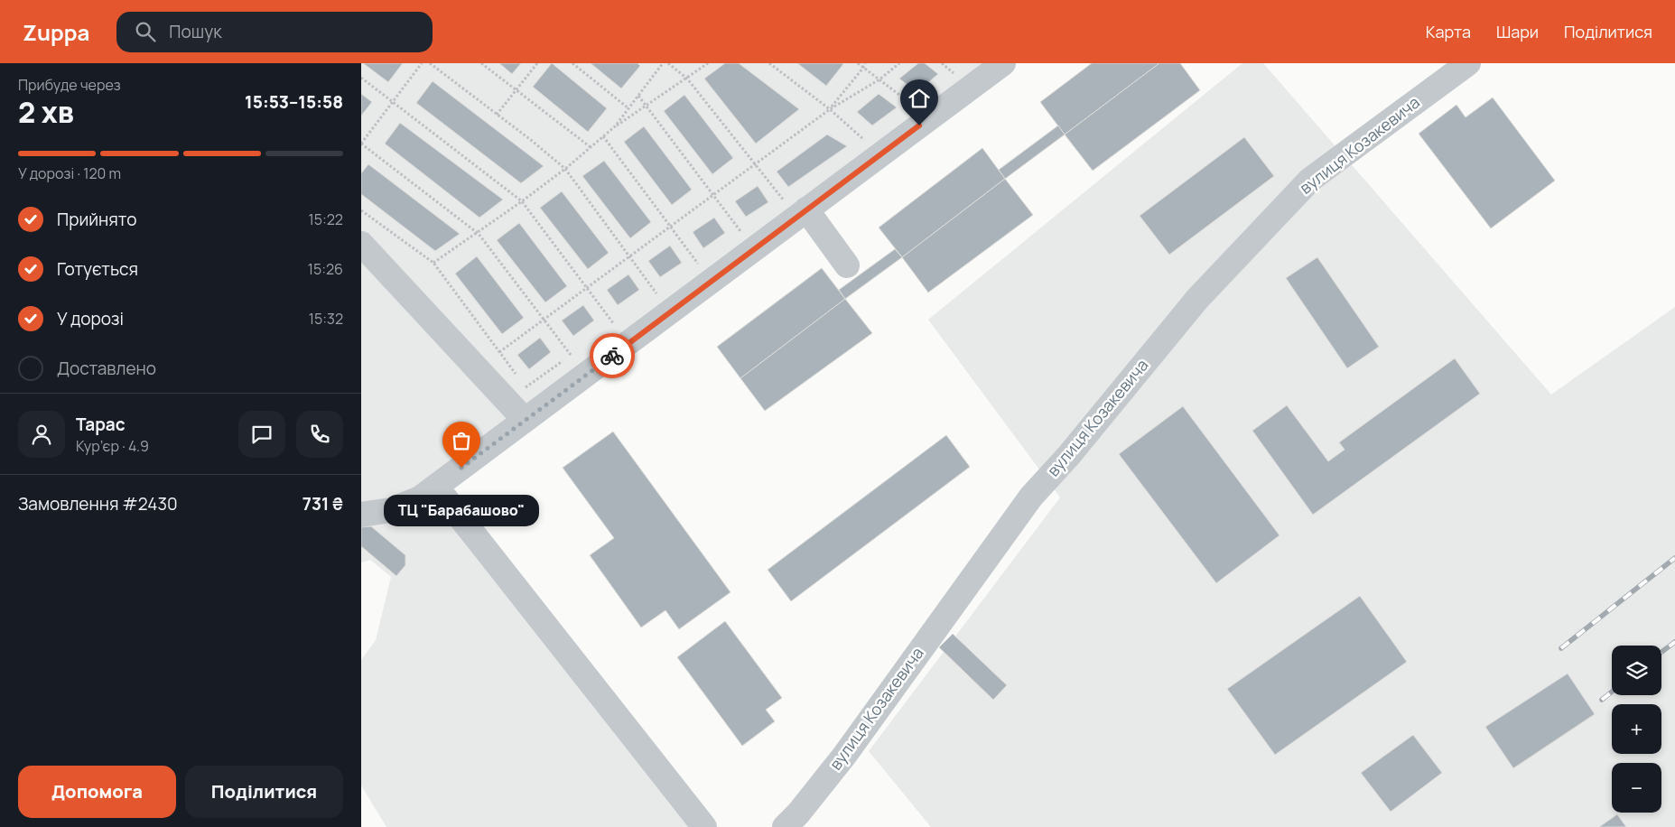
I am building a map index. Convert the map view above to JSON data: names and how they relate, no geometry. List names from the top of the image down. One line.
{"streets":{"street":["вулиця Козакевича"]},"places":["ТЦ \"Барабашово\""],"page":{"header":"Zuppa","search":"Пошук","nav":["Карта","Шари","Поділитися"],"heading":["2 хв","Прибуде через","15:53–15:58"],"panel":["Тарас","Кур’єр · 4.9","Замовлення #2430","731 ₴"],"bar":"У дорозі · 120 m","list":[["Прийнято","15:22"],["Готується","15:26"],["У дорозі","15:32"],"Доставлено"],"bubble":"ТЦ \"Барабашово\"","map_buttons":["+","−"],"buttons":["Допомога","Поділитися"]}}
